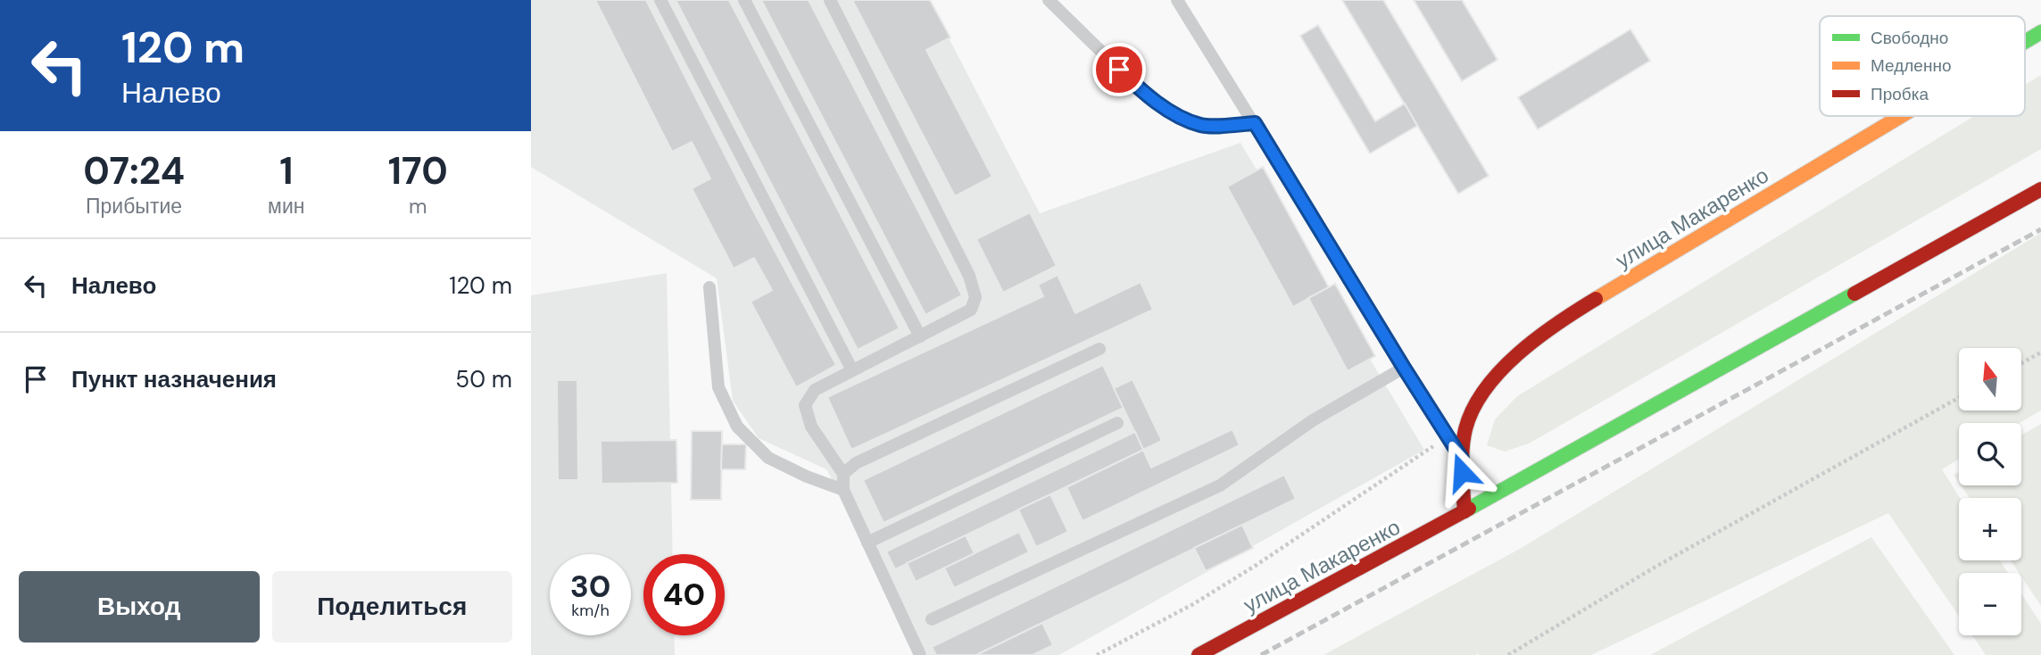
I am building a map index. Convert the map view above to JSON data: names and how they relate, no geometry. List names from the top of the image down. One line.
{"streets":{"main road":["улица Макаренко"]},"legend":["Свободно","Медленно","Пробка"],"north":"top","page":{"turn":["120 m","Налево"],"eta":["07:24","Прибытие","1","мин","170","m"],"list":[{"name":"Налево","value":"120 m"},{"name":"Пункт назначения","value":"50 m"}],"map_buttons":["+","−"],"speed":"30 km/h","limit":"40","buttons":["Выход","Поделиться"]}}
